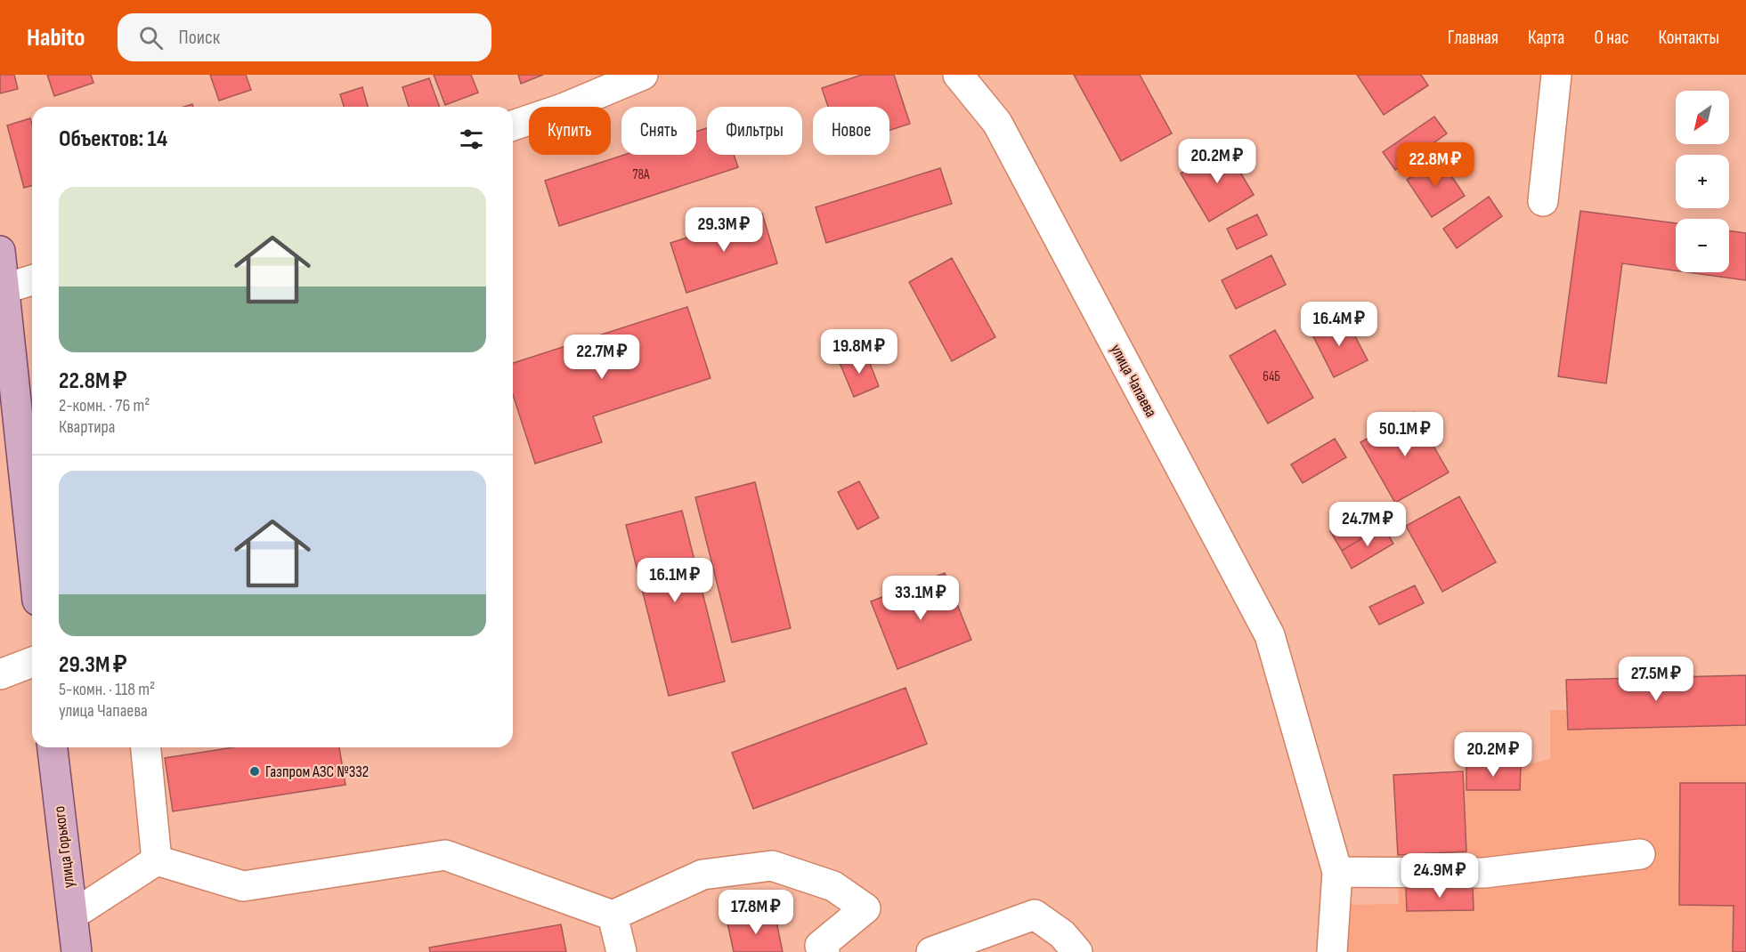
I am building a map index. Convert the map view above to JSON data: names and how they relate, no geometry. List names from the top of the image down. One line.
{"streets":{"main road":["улица Горького"],"street":["улица Чапаева"]},"places":["Газпром АЗС №332"],"house_numbers":["78А","64Б"],"north":"bottom left","page":{"header":"Habito","search":"Поиск","nav":["Главная","Карта","О нас","Контакты"],"map_buttons":["+","−"],"chip":["Купить","Снять","Фильтры","Новое"],"heading":"Объектов: 14","price":["20.2M ₽","22.8M ₽","29.3M ₽","16.4M ₽","19.8M ₽","22.7M ₽","50.1M ₽","24.7M ₽","16.1M ₽","33.1M ₽","27.5M ₽","20.2M ₽","24.9M ₽","17.8M ₽"],"list":[{"name":"22.8M ₽","note":"2-комн. · 76 m² · Квартира"},{"name":"29.3M ₽","note":"5-комн. · 118 m² · улица Чапаева"}]}}
